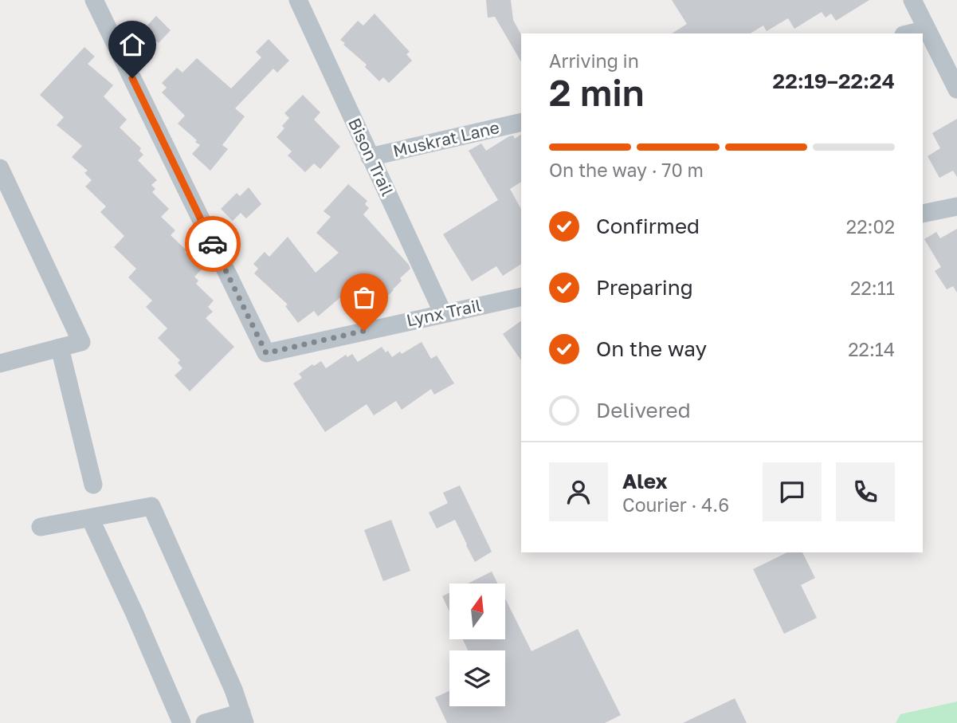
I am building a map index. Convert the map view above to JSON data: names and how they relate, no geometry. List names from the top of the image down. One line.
{"streets":{"street":["Muskrat Lane","Bison Trail","Lynx Trail"]},"crossings":[["Muskrat Lane","Bison Trail"],["Bison Trail","Lynx Trail"]],"north":"top","page":{"heading":["2 min","Arriving in","22:19–22:24"],"panel":["Alex","Courier · 4.6"],"bar":"On the way · 70 m","list":[["Confirmed","22:02"],["Preparing","22:11"],["On the way","22:14"],"Delivered"]}}
